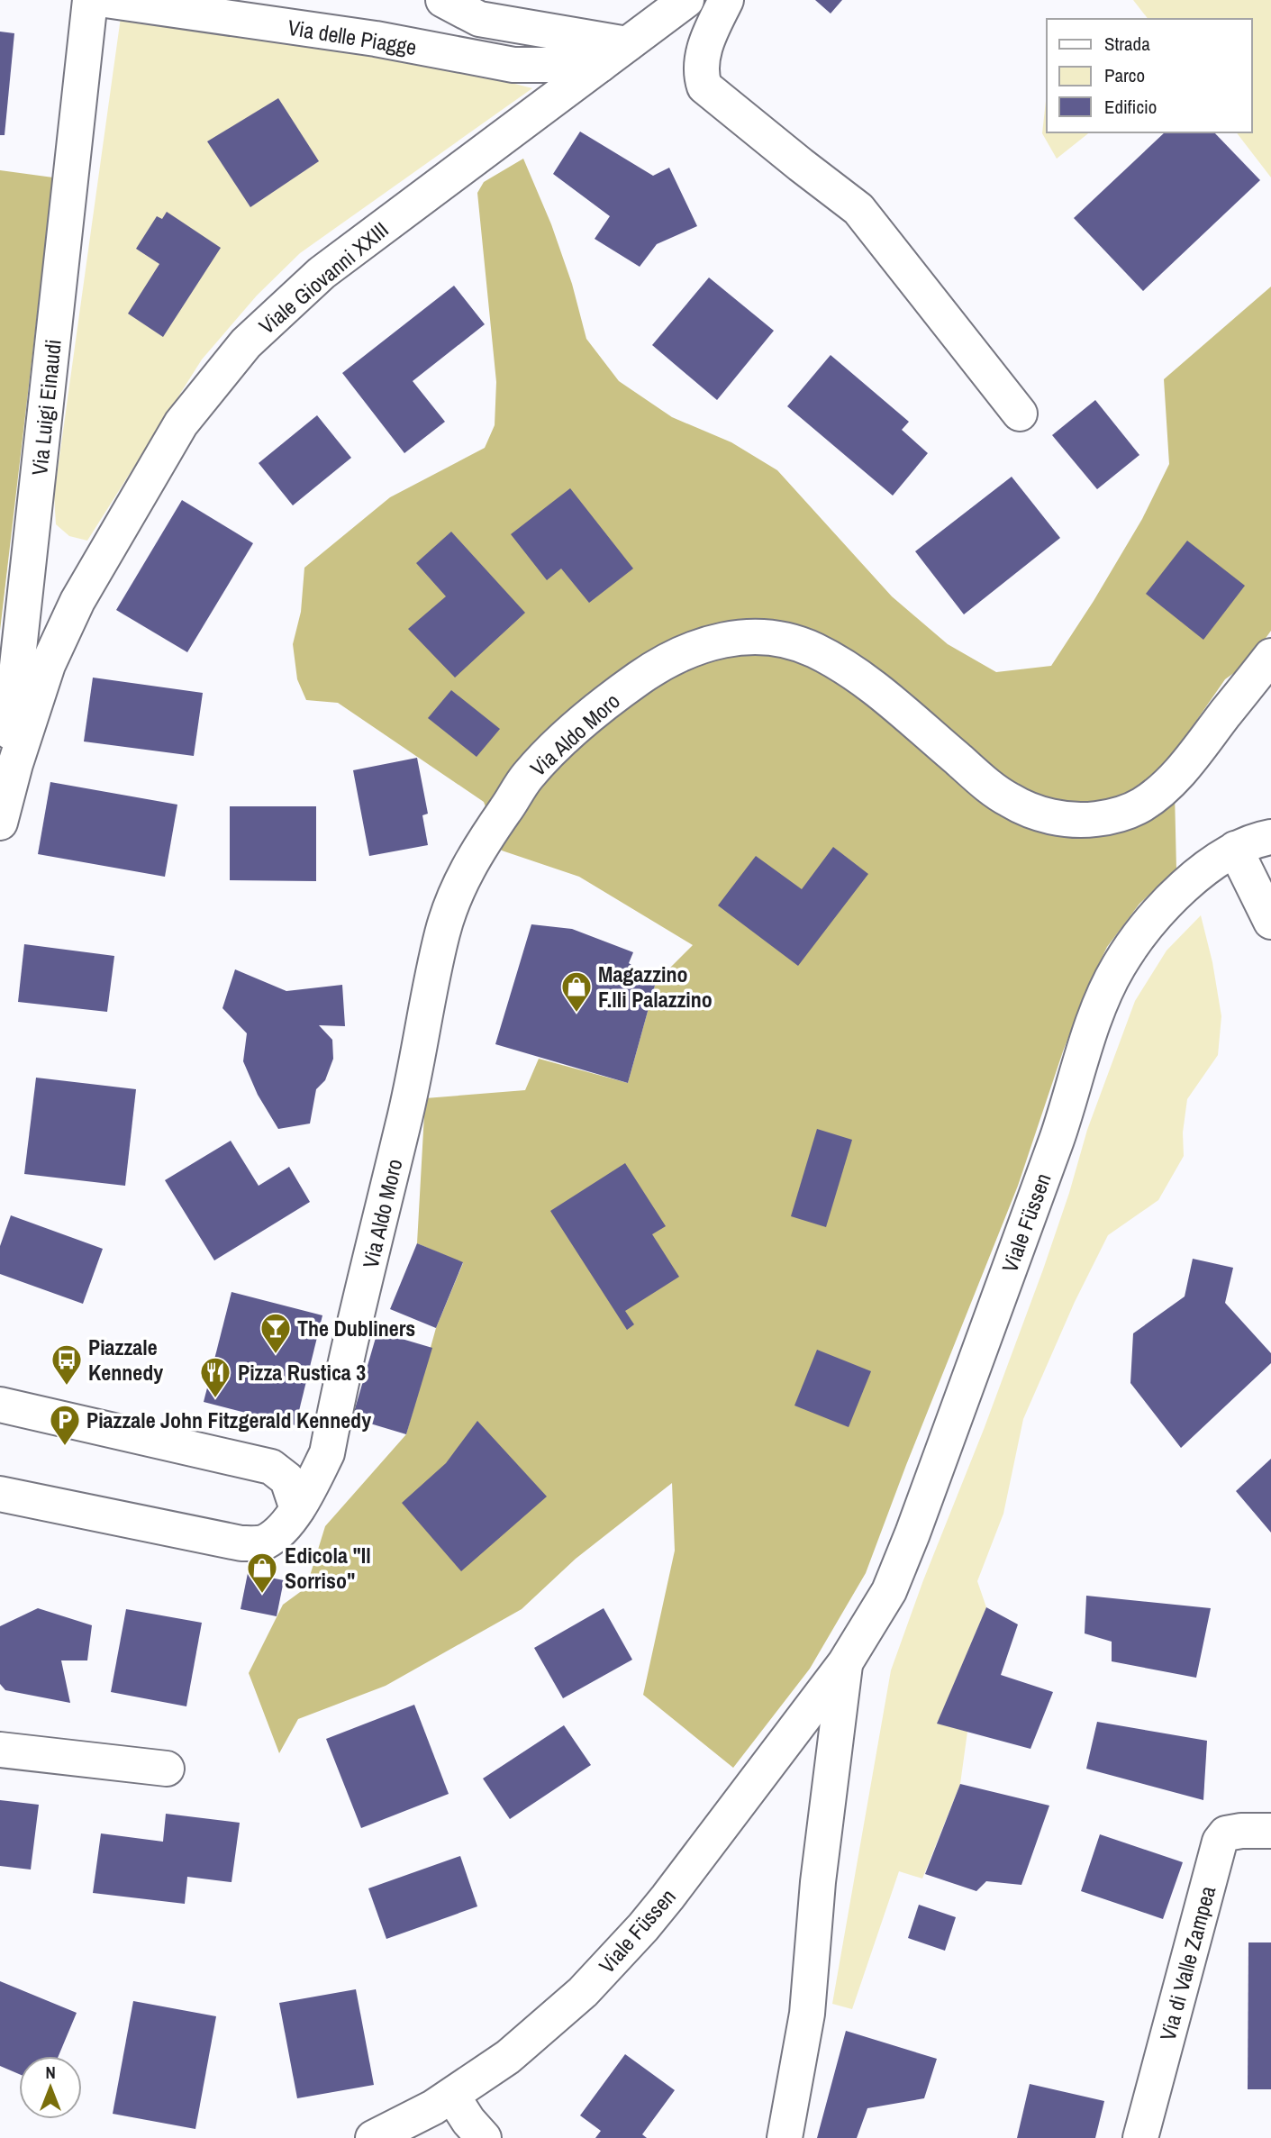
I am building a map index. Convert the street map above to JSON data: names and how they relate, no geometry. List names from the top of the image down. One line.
{"streets":{"street":["Via delle Piagge","Viale Giovanni XXIII","Via Luigi Einaudi","Via Aldo Moro","Viale Füssen","Via di Valle Zampea"]},"crossings":[["Via delle Piagge","Viale Giovanni XXIII"],["Viale Giovanni XXIII","Via Luigi Einaudi"]],"places":{"shop":["Magazzino F.lli Palazzino","Edicola \"Il Sorriso\""],"bar":["The Dubliners"],"bus stop":["Piazzale Kennedy"],"restaurant":["Pizza Rustica 3"],"parking":["Piazzale John Fitzgerald Kennedy"]},"legend":["Strada","Parco","Edificio"],"north":"top"}
